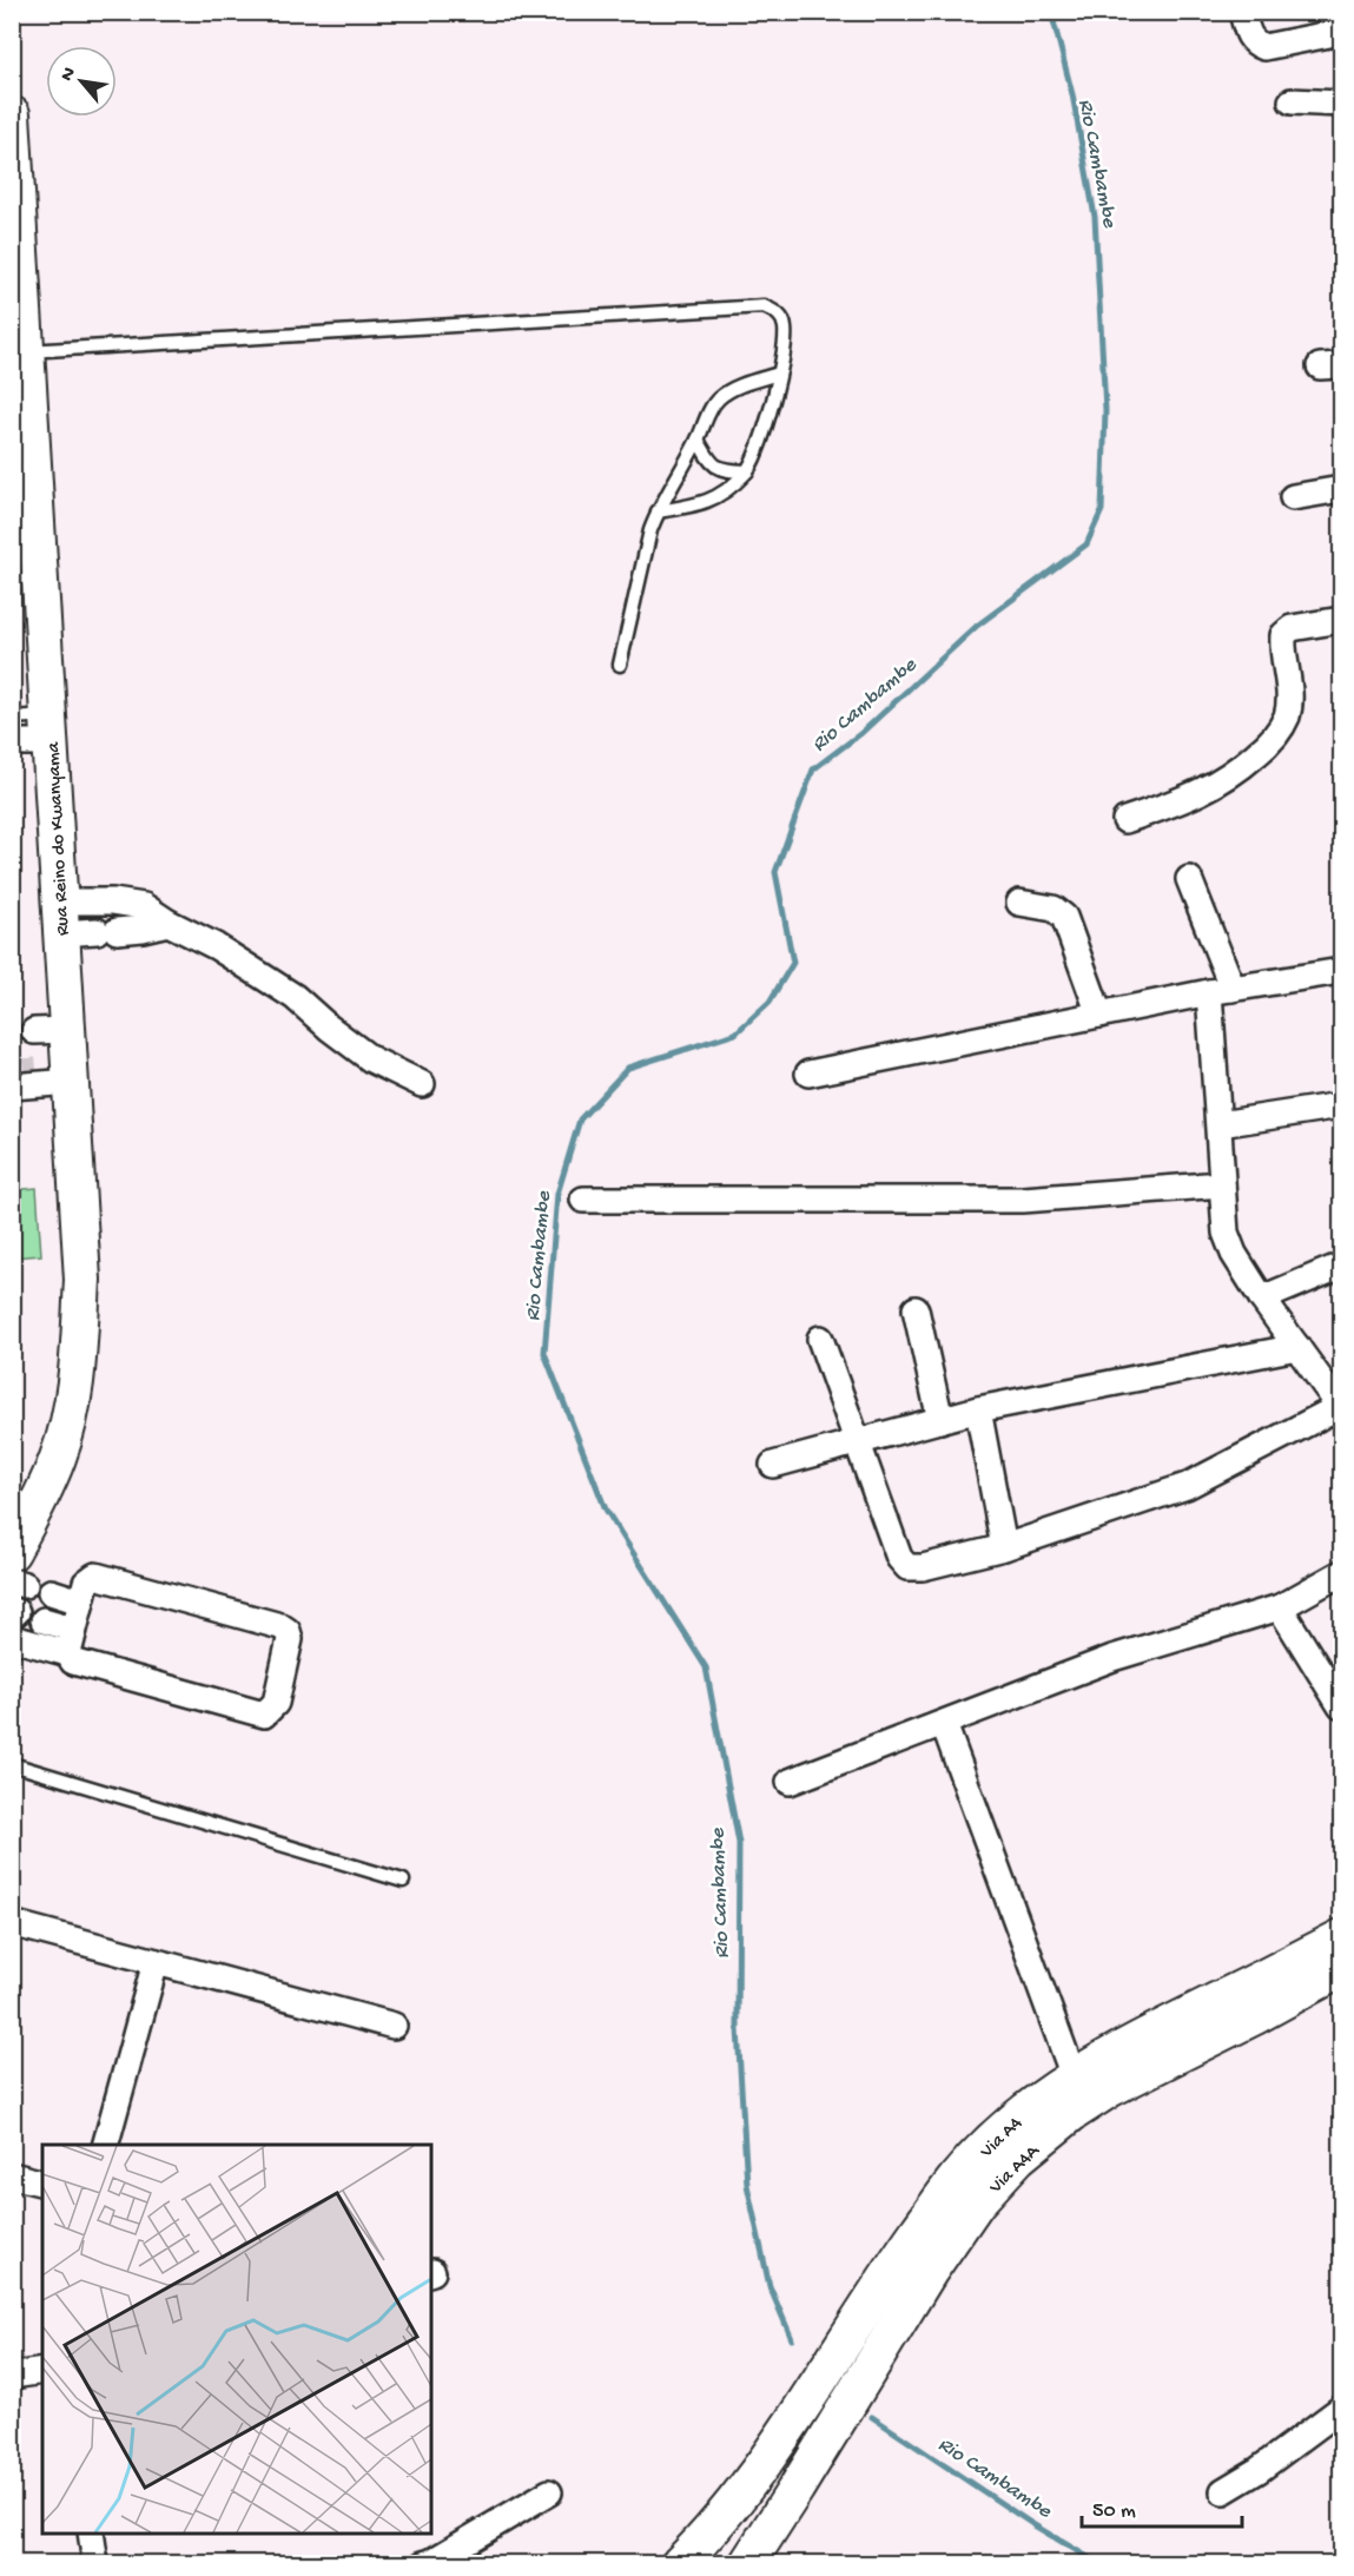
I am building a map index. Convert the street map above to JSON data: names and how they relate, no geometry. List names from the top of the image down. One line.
{"streets":{"main road":["Rua Reino do Kwanyama","Via A4","Via A4A"]},"crossings":[["Via A4","Via A4A"]],"water":["Rio Cambambe"],"scale_bar":"50 m","north":"top left"}
